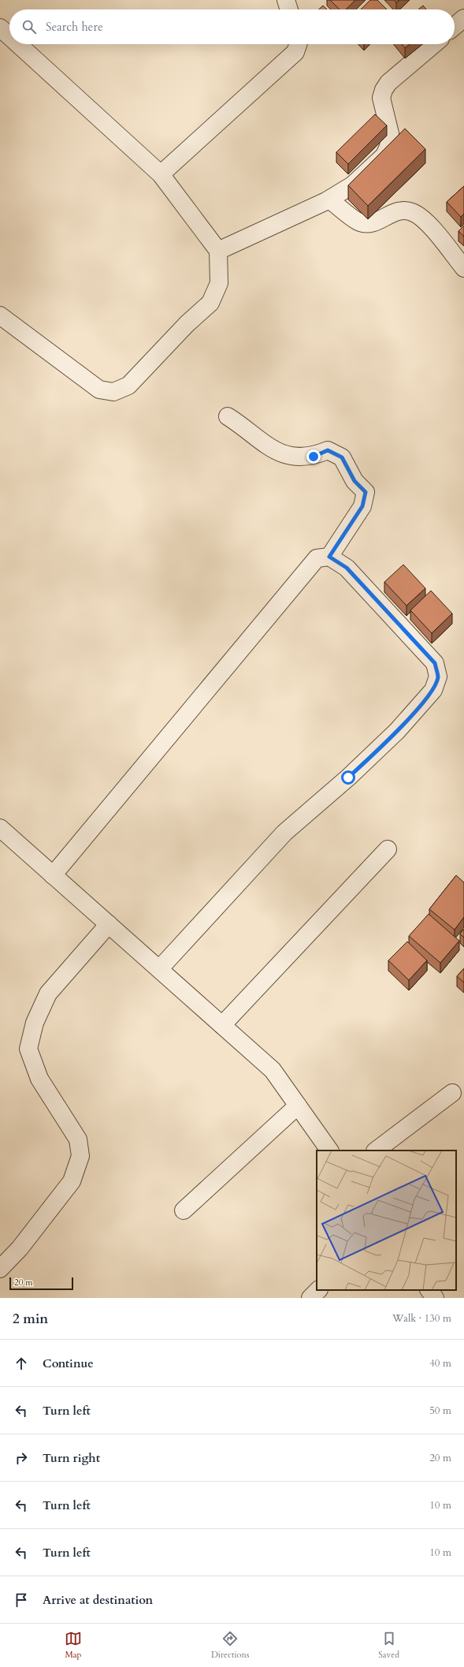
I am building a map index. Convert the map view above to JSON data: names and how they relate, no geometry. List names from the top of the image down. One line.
{"scale_bar":"20 m","page":{"search":"Search here","scale":"20 m","heading":["2 min","Walk · 130 m"],"list":[["Continue","40 m"],["Turn left","50 m"],["Turn right","20 m"],["Turn left","10 m"],["Turn left","10 m"],"Arrive at destination"],"nav":["Map","Directions","Saved"]}}
